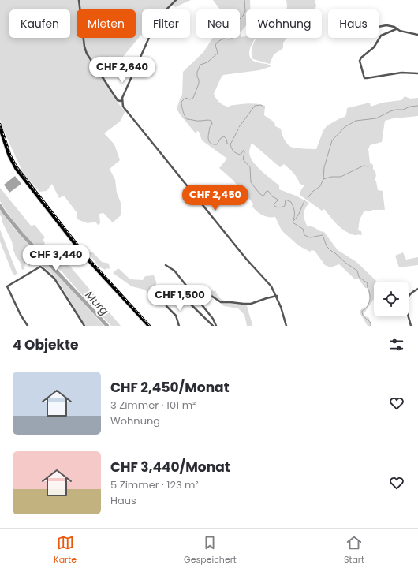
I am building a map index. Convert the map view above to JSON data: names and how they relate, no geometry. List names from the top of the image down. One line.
{"water":["Murg"],"page":{"chip":["Kaufen","Mieten","Filter","Neu","Wohnung","Haus"],"price":["CHF 2,640","CHF 2,450","CHF 3,440","CHF 1,500"],"heading":"4 Objekte","list":[{"name":"CHF 2,450/Monat","note":"3 Zimmer · 101 m² · Wohnung"},{"name":"CHF 3,440/Monat","note":"5 Zimmer · 123 m² · Haus"}],"tabs":["Karte","Gespeichert","Start"]}}
